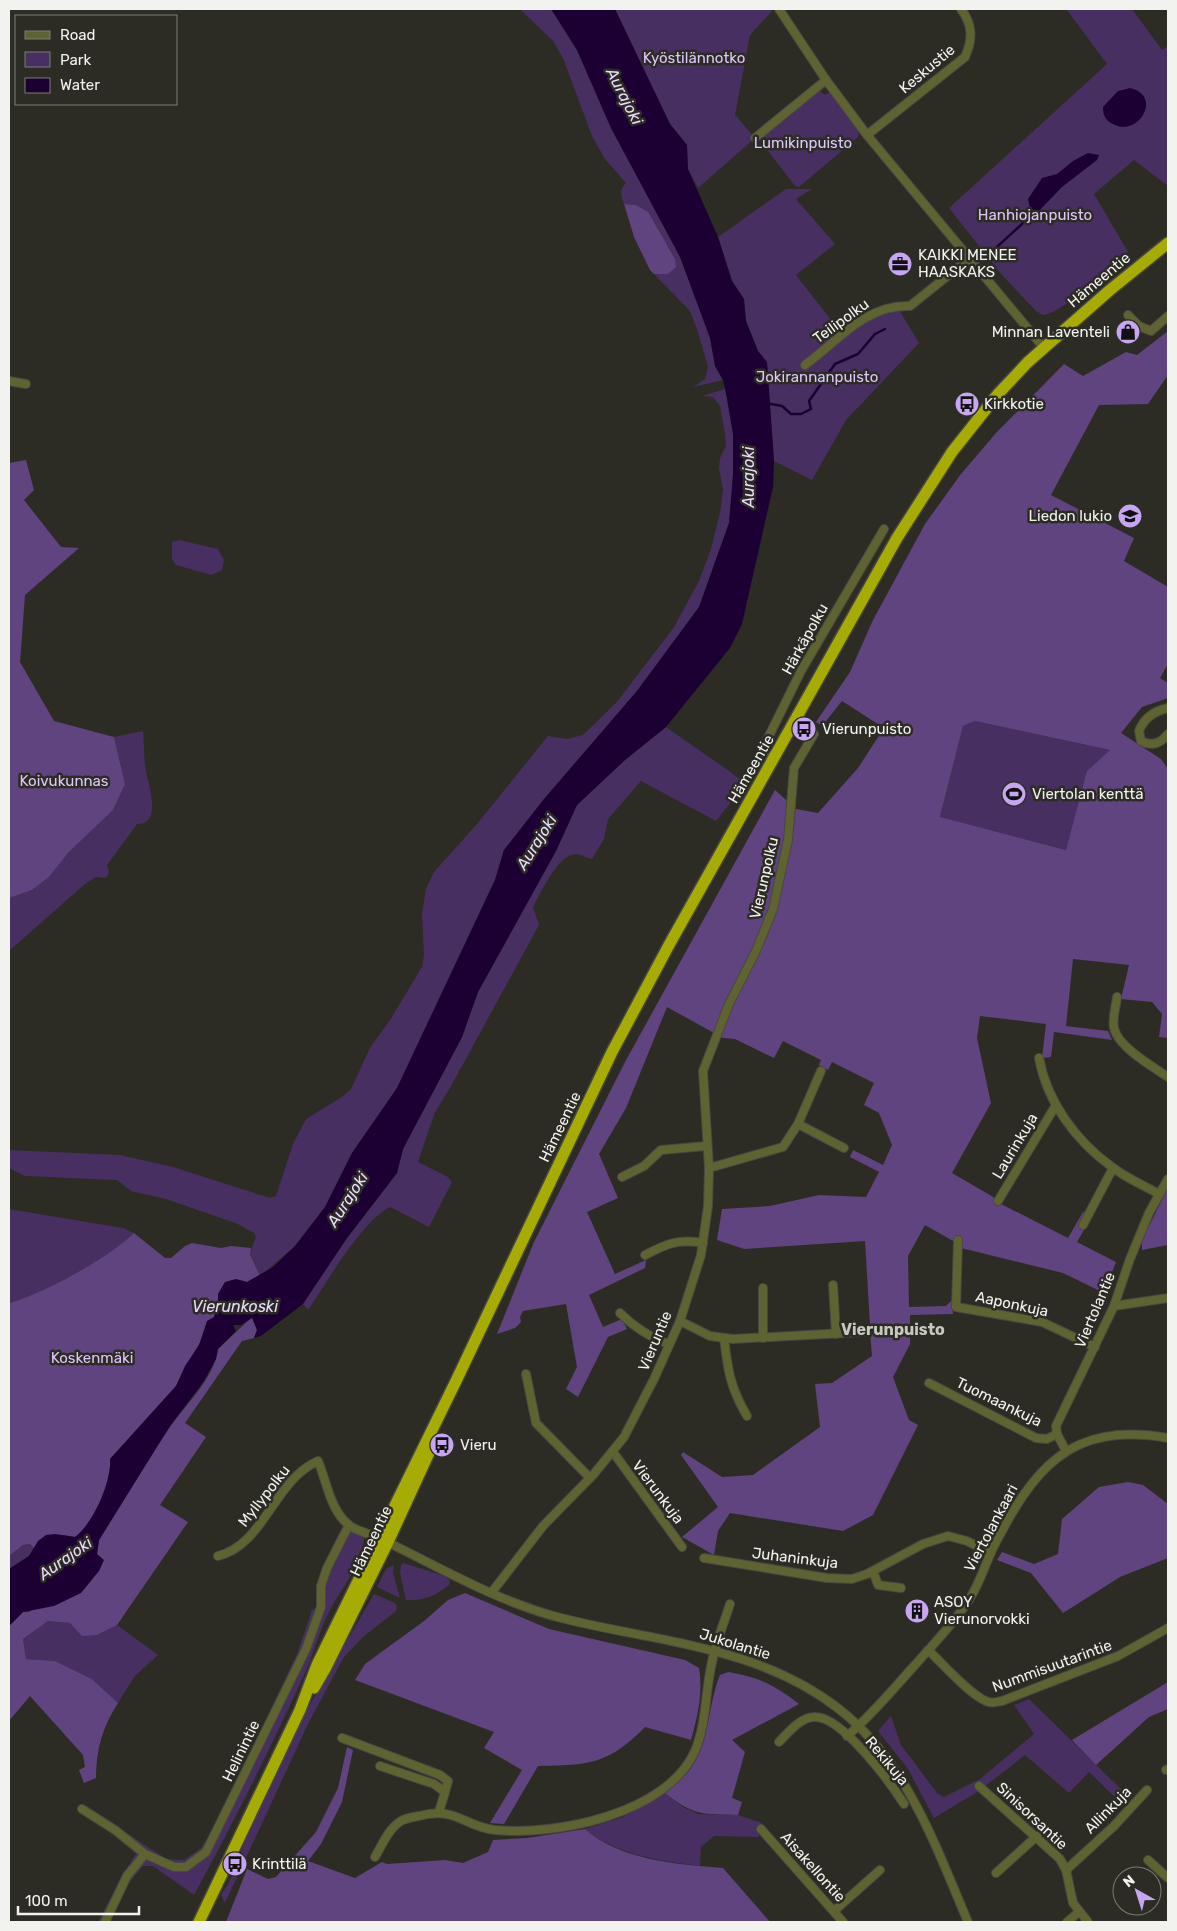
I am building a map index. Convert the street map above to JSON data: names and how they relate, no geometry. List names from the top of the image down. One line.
{"streets":{"highway":["Hämeentie"],"street":["Keskustie","Teilipolku","Härkäpolku","Vierunpolku","Laurinkuja","Aaponkuja","Viertolantie","Vieruntie","Tuomaankuja","Vierunkuja","Myllypolku","Viertolankaari","Juhaninkuja","Jukolantie","Nummisuutarintie","Helinintie","Rekikuja","Allinkuja","Sinisorsantie","Aisakellontie"]},"crossings":[["Hämeentie","Härkäpolku"],["Hämeentie","Jukolantie"],["Vierunpolku","Vieruntie"],["Aaponkuja","Viertolantie"],["Viertolantie","Tuomaankuja"],["Vieruntie","Vierunkuja"],["Vieruntie","Jukolantie"],["Myllypolku","Helinintie"],["Viertolankaari","Juhaninkuja"],["Viertolankaari","Jukolantie"],["Viertolankaari","Nummisuutarintie"],["Viertolankaari","Rekikuja"],["Jukolantie","Rekikuja"],["Allinkuja","Sinisorsantie"]],"districts":["Vierunpuisto"],"water":["Aurajoki","Vierunkoski"],"parks":["Kyöstilännotko","Lumikinpuisto","Hanhiojanpuisto","Jokirannanpuisto","Koivukunnas","Koskenmäki"],"places":{"office":["KAIKKI MENEE HAASKAKS"],"shop":["Minnan Laventeli"],"bus stop":["Kirkkotie","Vierunpuisto","Vieru","Krinttilä"],"school or university":["Liedon lukio"],"sports":["Viertolan kenttä"],"building":["ASOY Vierunorvokki"]},"legend":["Road","Park","Water"],"scale_bar":"100 m","north":"top left"}
